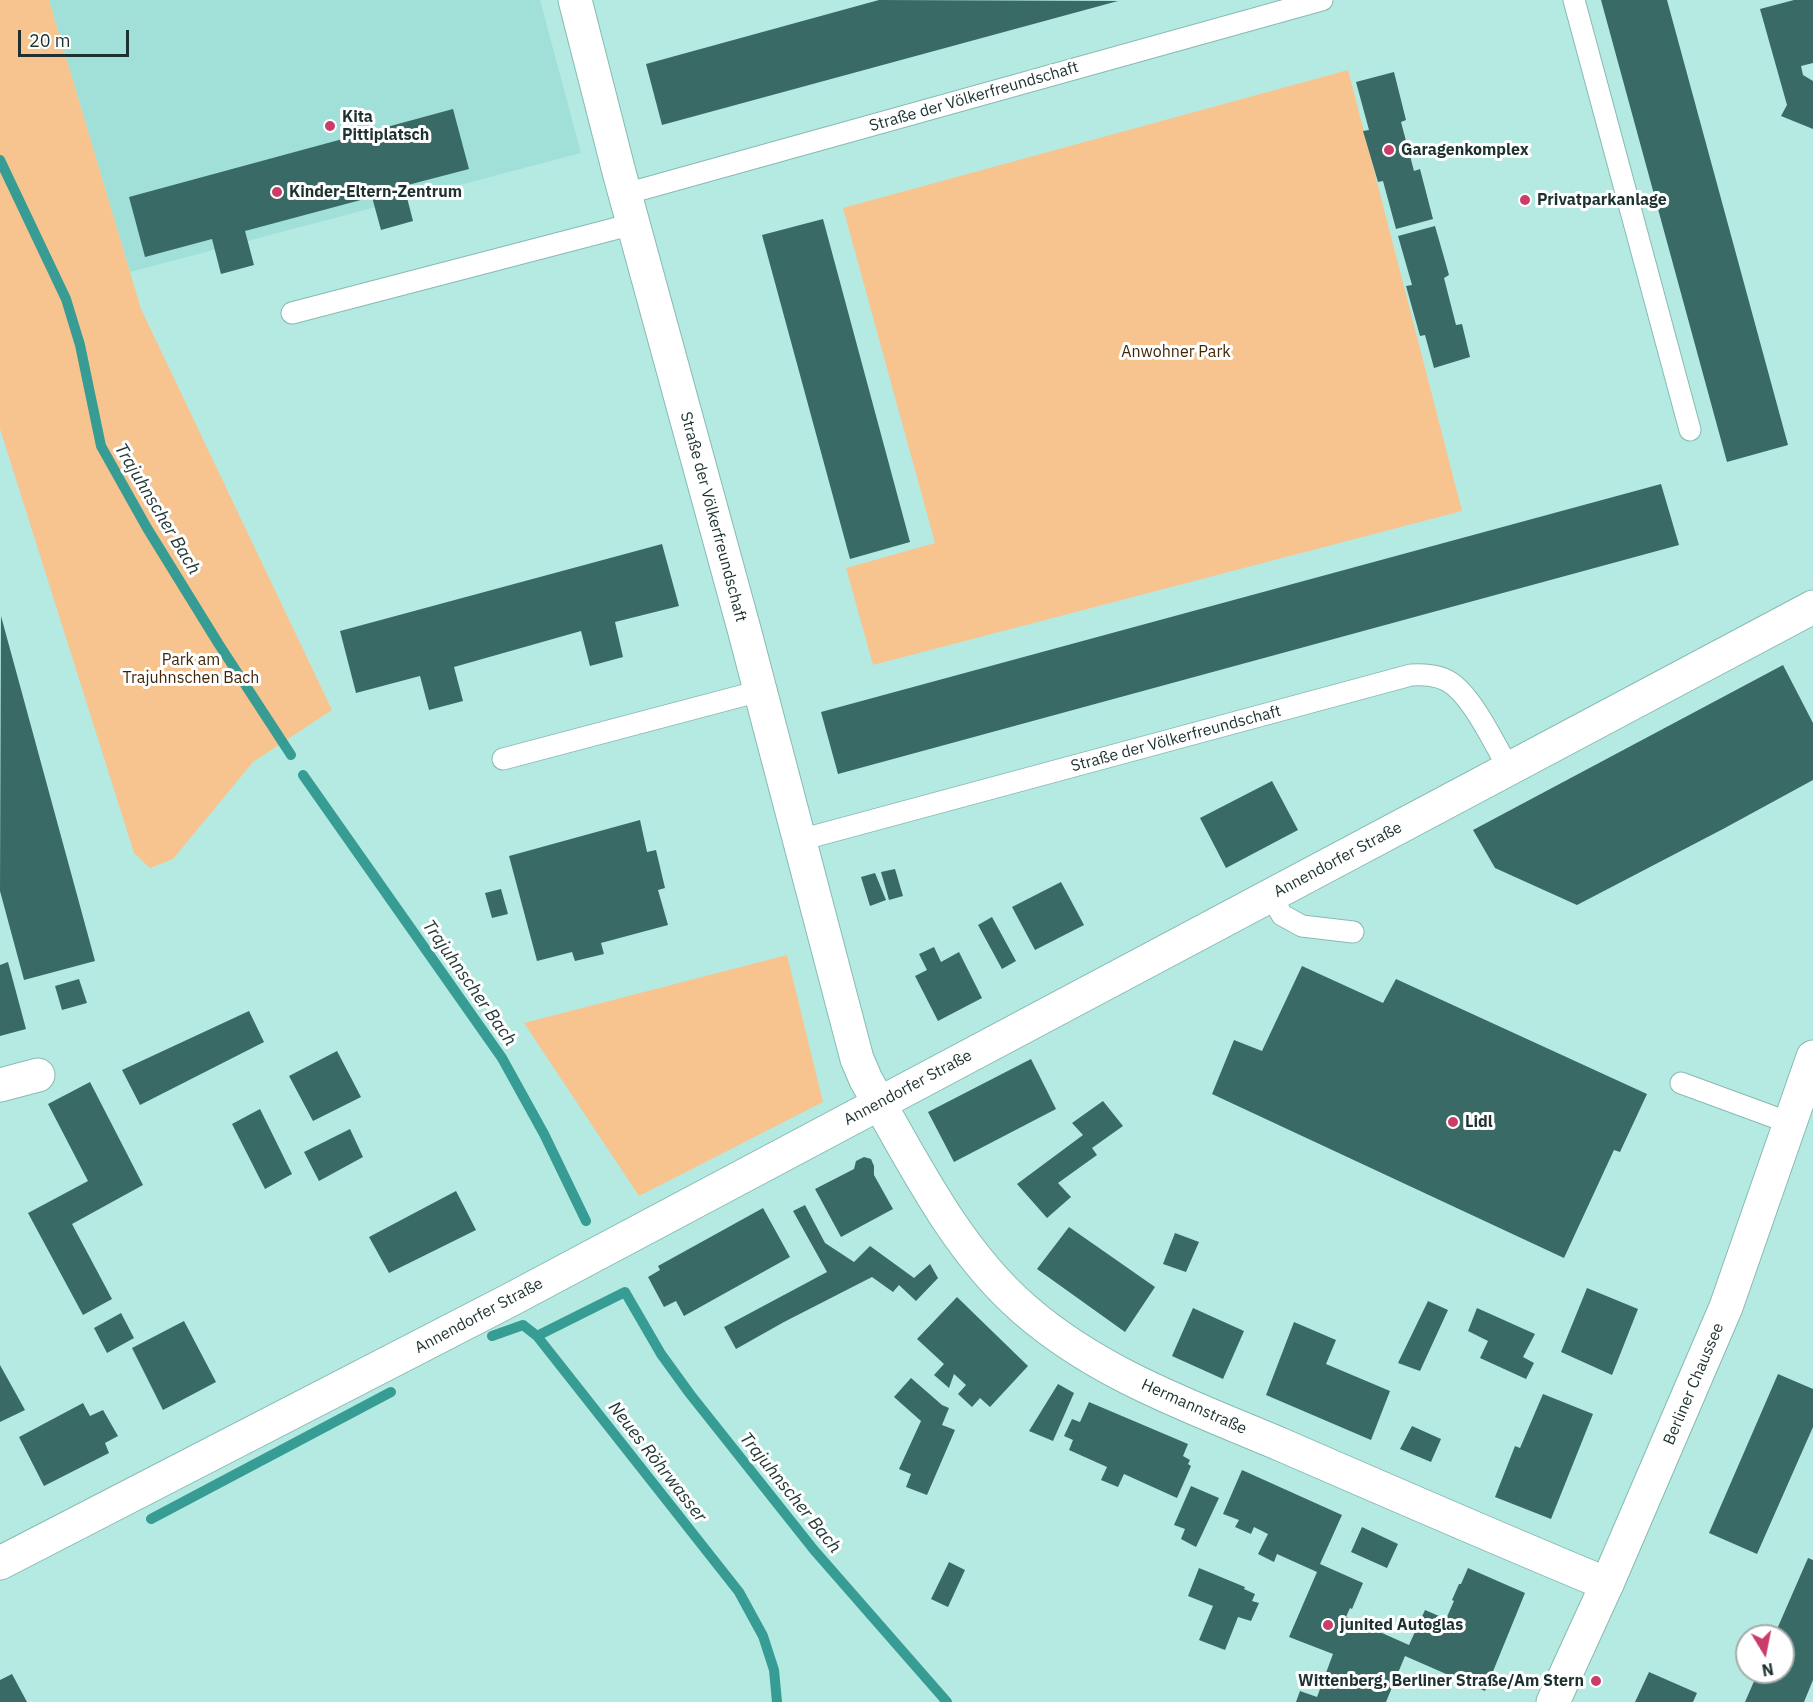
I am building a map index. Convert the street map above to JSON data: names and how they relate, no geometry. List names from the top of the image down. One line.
{"streets":{"street":["Straße der Völkerfreundschaft","Annendorfer Straße","Berliner Chaussee","Hermannstraße"]},"crossings":[["Straße der Völkerfreundschaft","Annendorfer Straße"],["Straße der Völkerfreundschaft","Hermannstraße"],["Annendorfer Straße","Hermannstraße"],["Berliner Chaussee","Hermannstraße"]],"water":["Trajuhnscher Bach","Neues Röhrwasser"],"parks":["Anwohner Park","Park am Trajuhnschen Bach"],"places":["Kita Pittiplatsch","Garagenkomplex","Kinder-Eltern-Zentrum","Privatparkanlage","Lidl","junited Autoglas","Wittenberg, Berliner Straße/Am Stern"],"scale_bar":"20 m","north":"bottom"}
